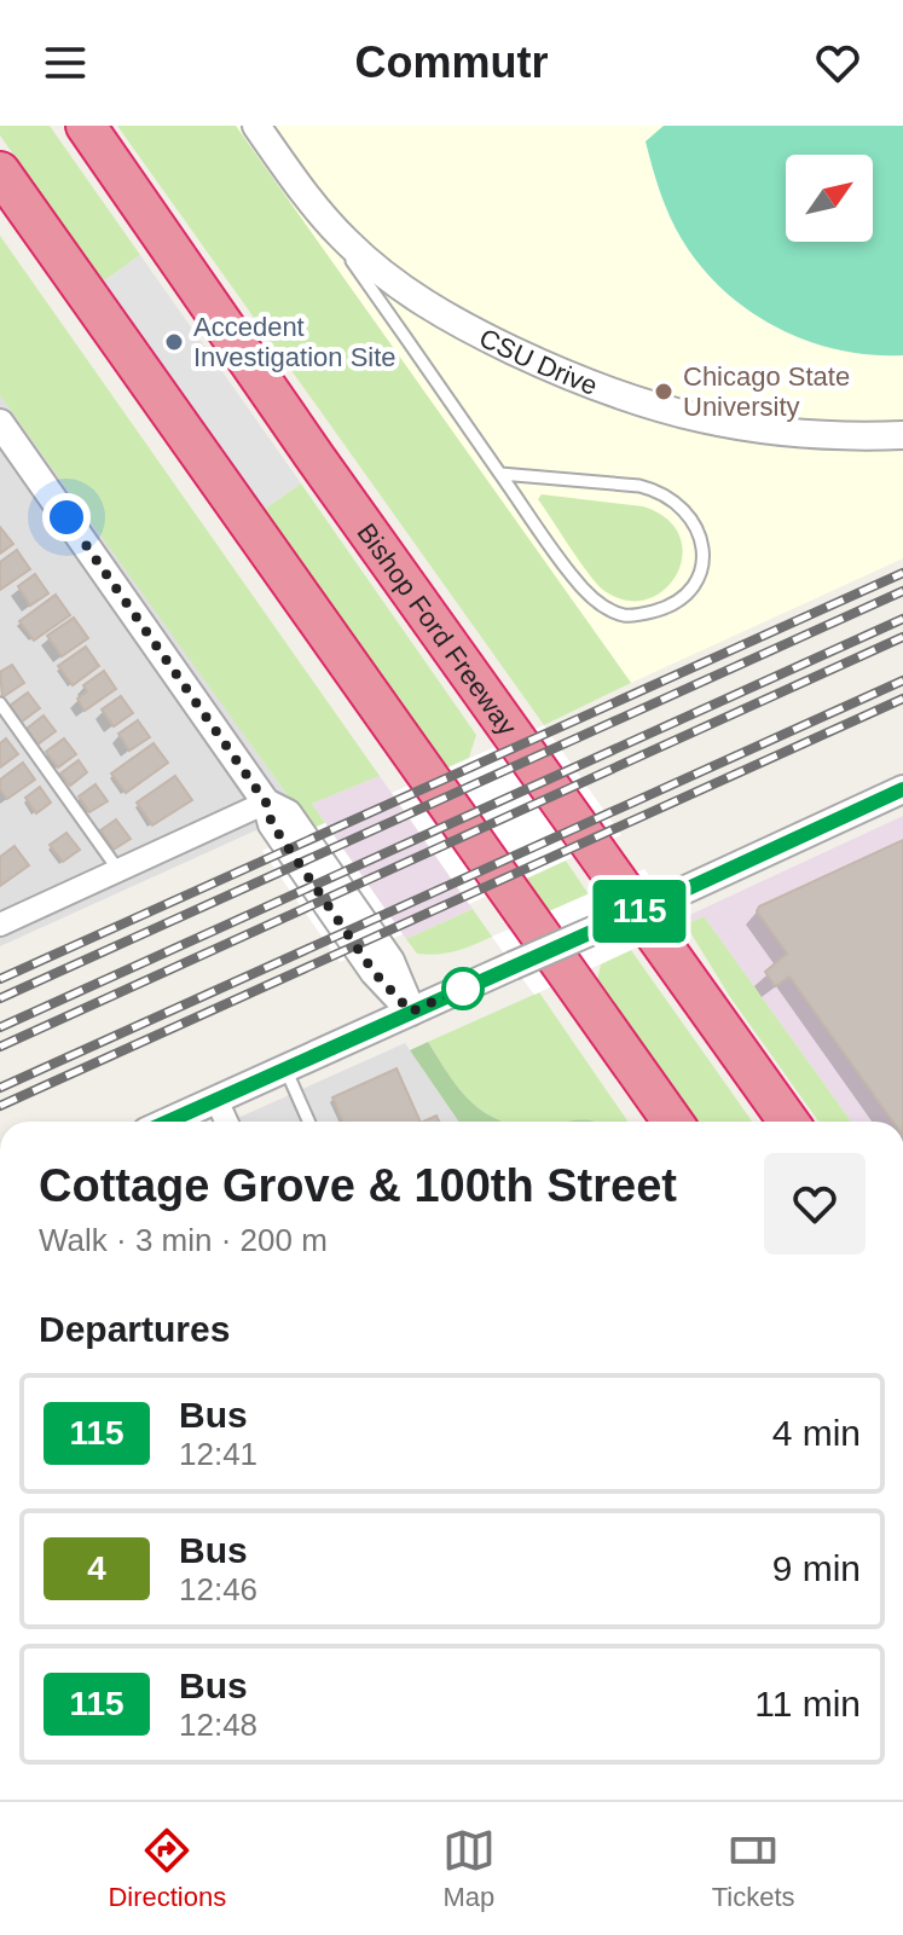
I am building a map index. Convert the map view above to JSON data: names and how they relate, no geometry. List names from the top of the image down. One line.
{"streets":{"highway":["Bishop Ford Freeway"],"street":["CSU Drive"]},"places":["Accedent Investigation Site","Chicago State University"],"lines":["bus line 115"],"north":"top right","page":{"header":"Commutr","on_map":"115","heading":[["Cottage Grove & 100th Street","Walk · 3 min · 200 m"],"Departures"],"list":[{"mark":"115","name":"Bus","note":"12:41","value":"4 min"},{"mark":"4","name":"Bus","note":"12:46","value":"9 min"},{"mark":"115","name":"Bus","note":"12:48","value":"11 min"}],"tabs":["Directions","Map","Tickets"]}}
